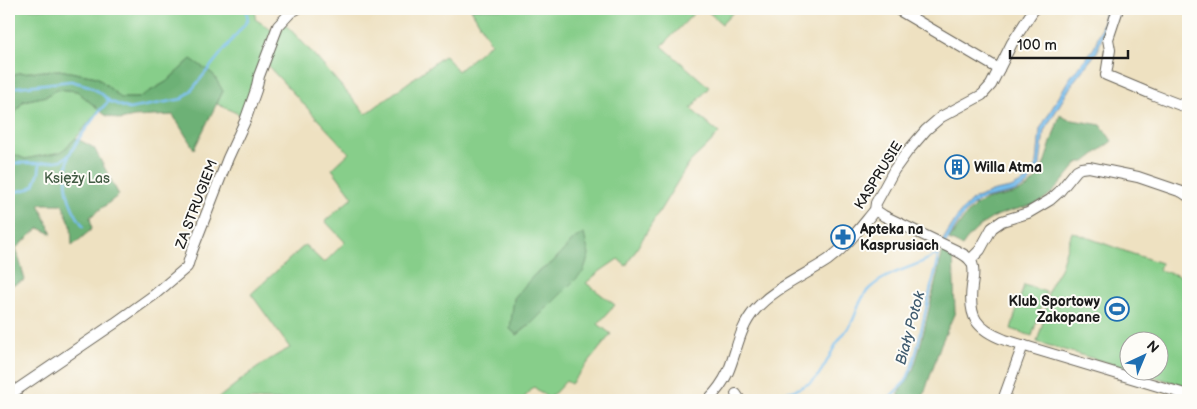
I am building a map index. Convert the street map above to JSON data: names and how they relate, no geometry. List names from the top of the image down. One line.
{"streets":{"street":["KASPRUSIE","ZA STRUGIEM"]},"water":["Biały Potok"],"parks":["Księży Las"],"places":{"building":["Willa Atma"],"pharmacy":["Apteka na Kasprusiach"],"sports":["Klub Sportowy Zakopane"]},"scale_bar":"100 m","north":"top right"}
